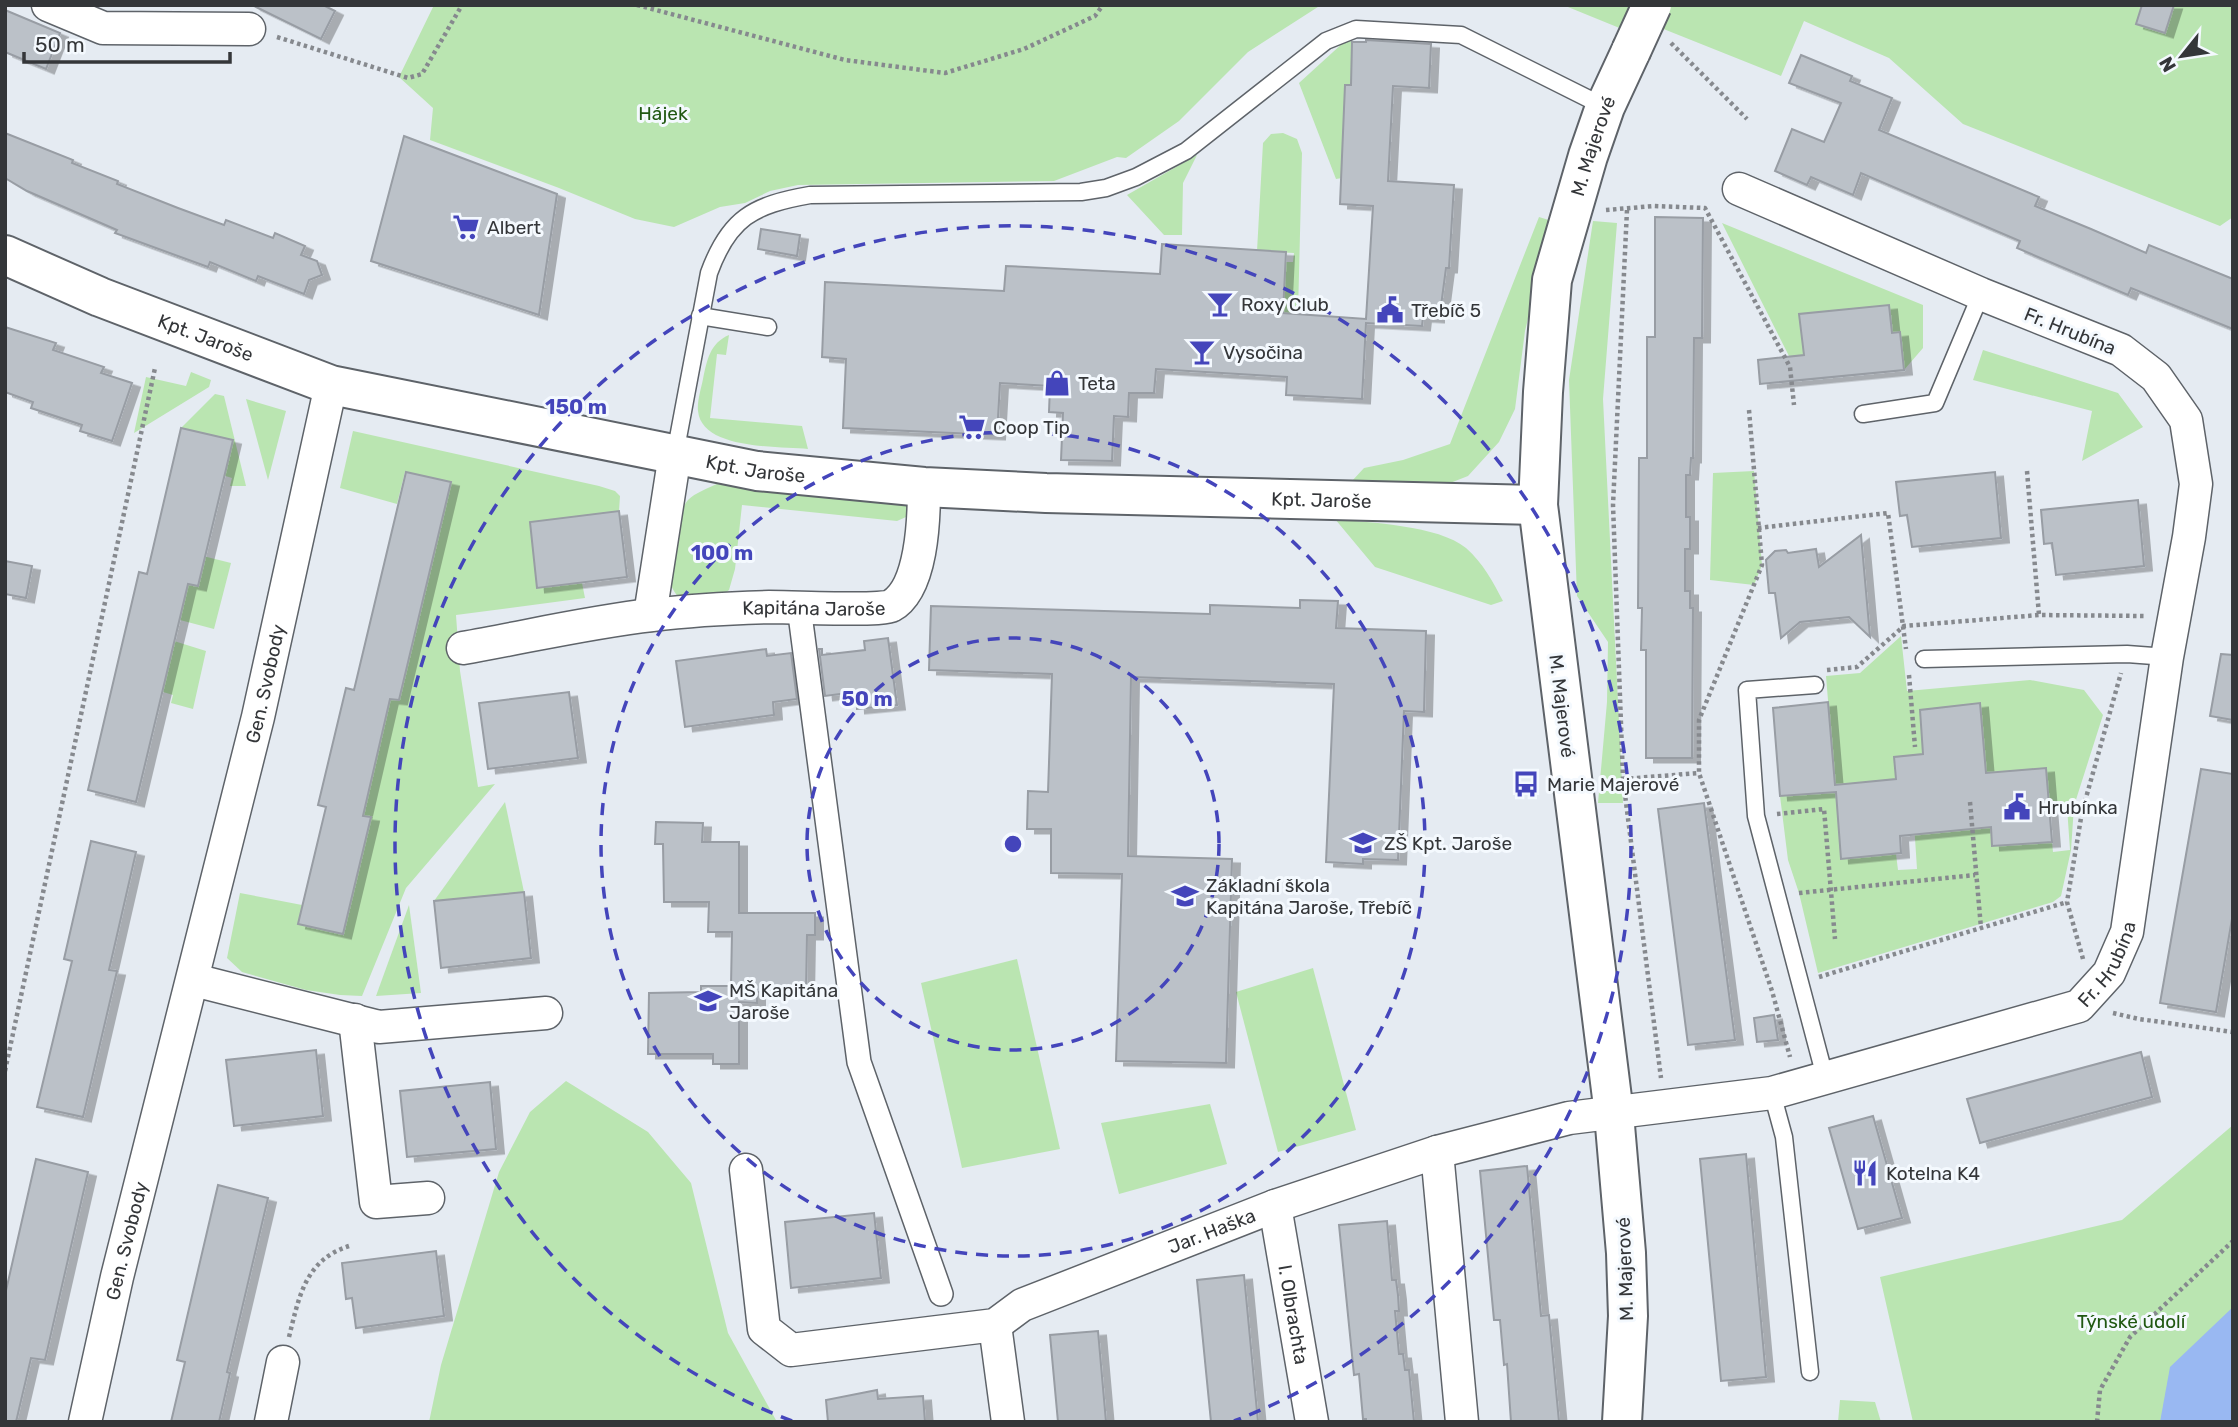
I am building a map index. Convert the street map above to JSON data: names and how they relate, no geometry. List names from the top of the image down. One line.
{"streets":{"street":["M. Majerové","Fr. Hrubína","Kpt. Jaroše","Kapitána Jaroše","Gen. Svobody","Jar. Haška","I. Olbrachta"]},"crossings":[["M. Majerové","Fr. Hrubína"],["M. Majerové","Kpt. Jaroše"],["M. Majerové","Jar. Haška"],["Fr. Hrubína","Jar. Haška"],["Kpt. Jaroše","Kapitána Jaroše"],["Kpt. Jaroše","Gen. Svobody"],["Jar. Haška","I. Olbrachta"]],"parks":["Hájek","Týnské údolí"],"places":{"supermarket":["Albert","Coop Tip"],"bar":["Roxy Club","Vysočina"],"public building":["Třebíč 5","Hrubínka"],"shop":["Teta"],"bus stop":["Marie Majerové"],"school or university":["ZŠ Kpt. Jaroše","Základní škola Kapitána Jaroše, Třebíč","MŠ Kapitána Jaroše"],"restaurant":["Kotelna K4"]},"scale_bar":"50 m","north":"bottom left","rings":["150 m","100 m","50 m"]}
